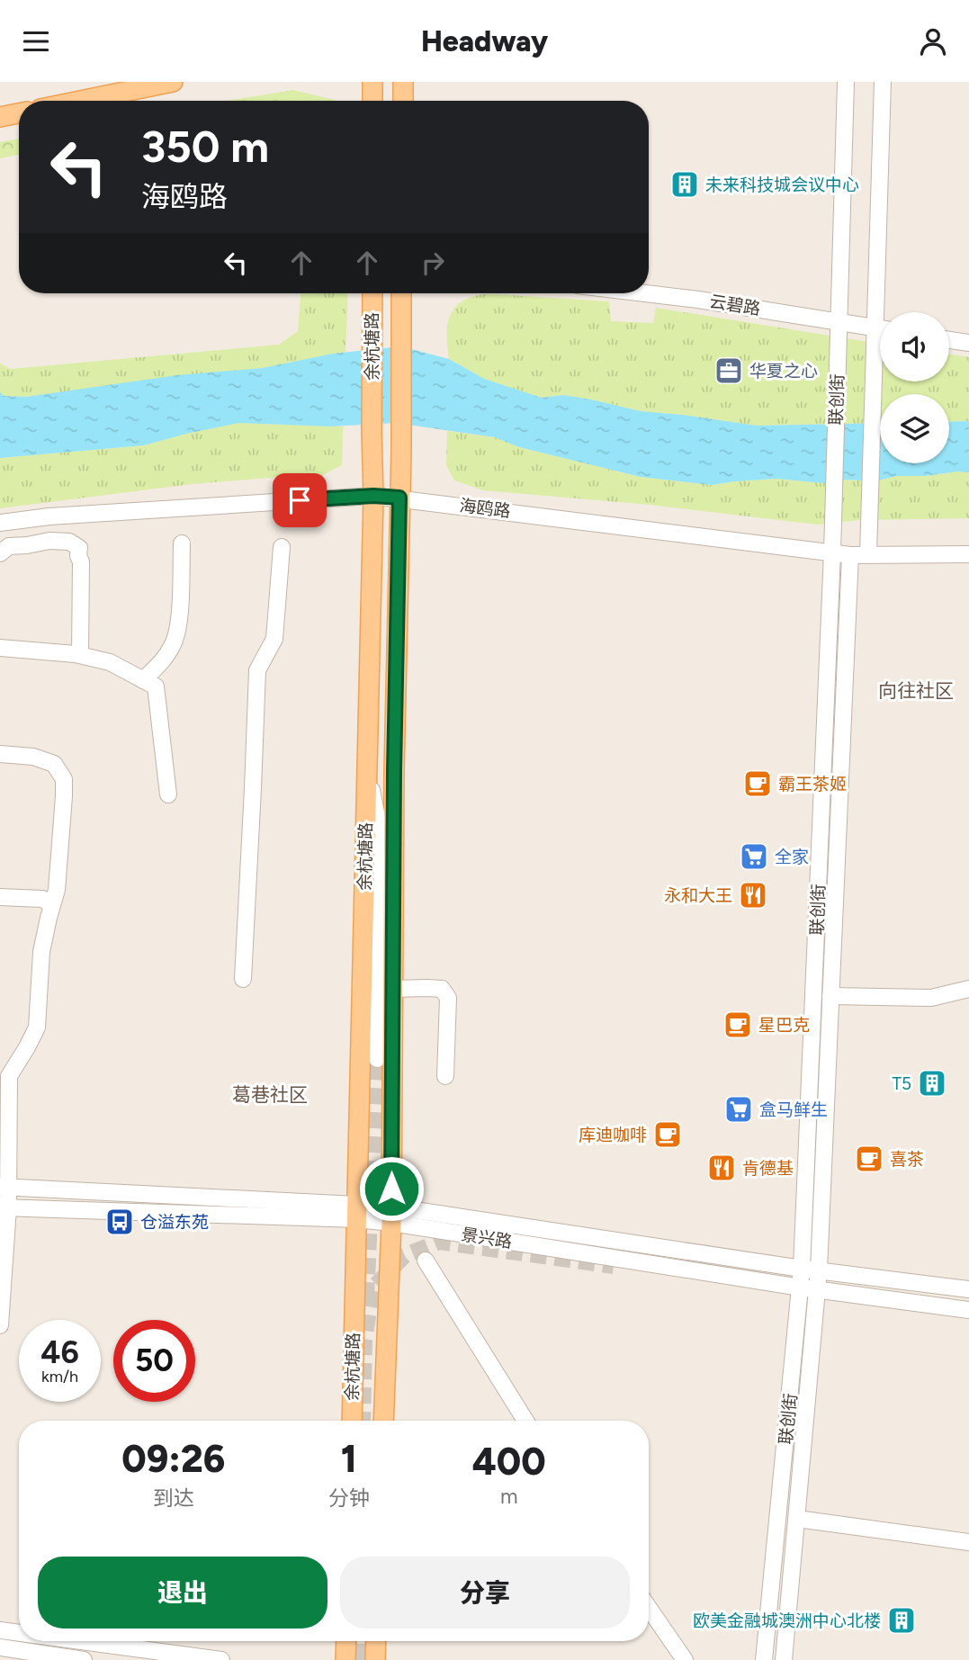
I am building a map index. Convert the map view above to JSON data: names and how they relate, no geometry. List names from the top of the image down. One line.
{"streets":{"main road":["余杭塘路"],"street":["云碧路","联创街","海鸥路","景兴路"]},"crossings":[["云碧路","联创街"],["余杭塘路","海鸥路"],["余杭塘路","景兴路"],["联创街","海鸥路"],["联创街","景兴路"]],"districts":["向往社区","葛巷社区"],"places":{"building":["未来科技城会议中心","T5","欧美金融城澳洲中心北楼"],"office":["华夏之心"],"cafe":["霸王茶姬","星巴克","库迪咖啡","喜茶"],"supermarket":["全家","盒马鲜生"],"restaurant":["永和大王","肯德基"],"bus stop":["仓溢东苑"]},"page":{"header":"Headway","turn":["350 m","海鸥路"],"speed":"46 km/h","limit":"50","eta":["09:26","到达","1","分钟","400","m"],"buttons":["退出","分享"]}}
